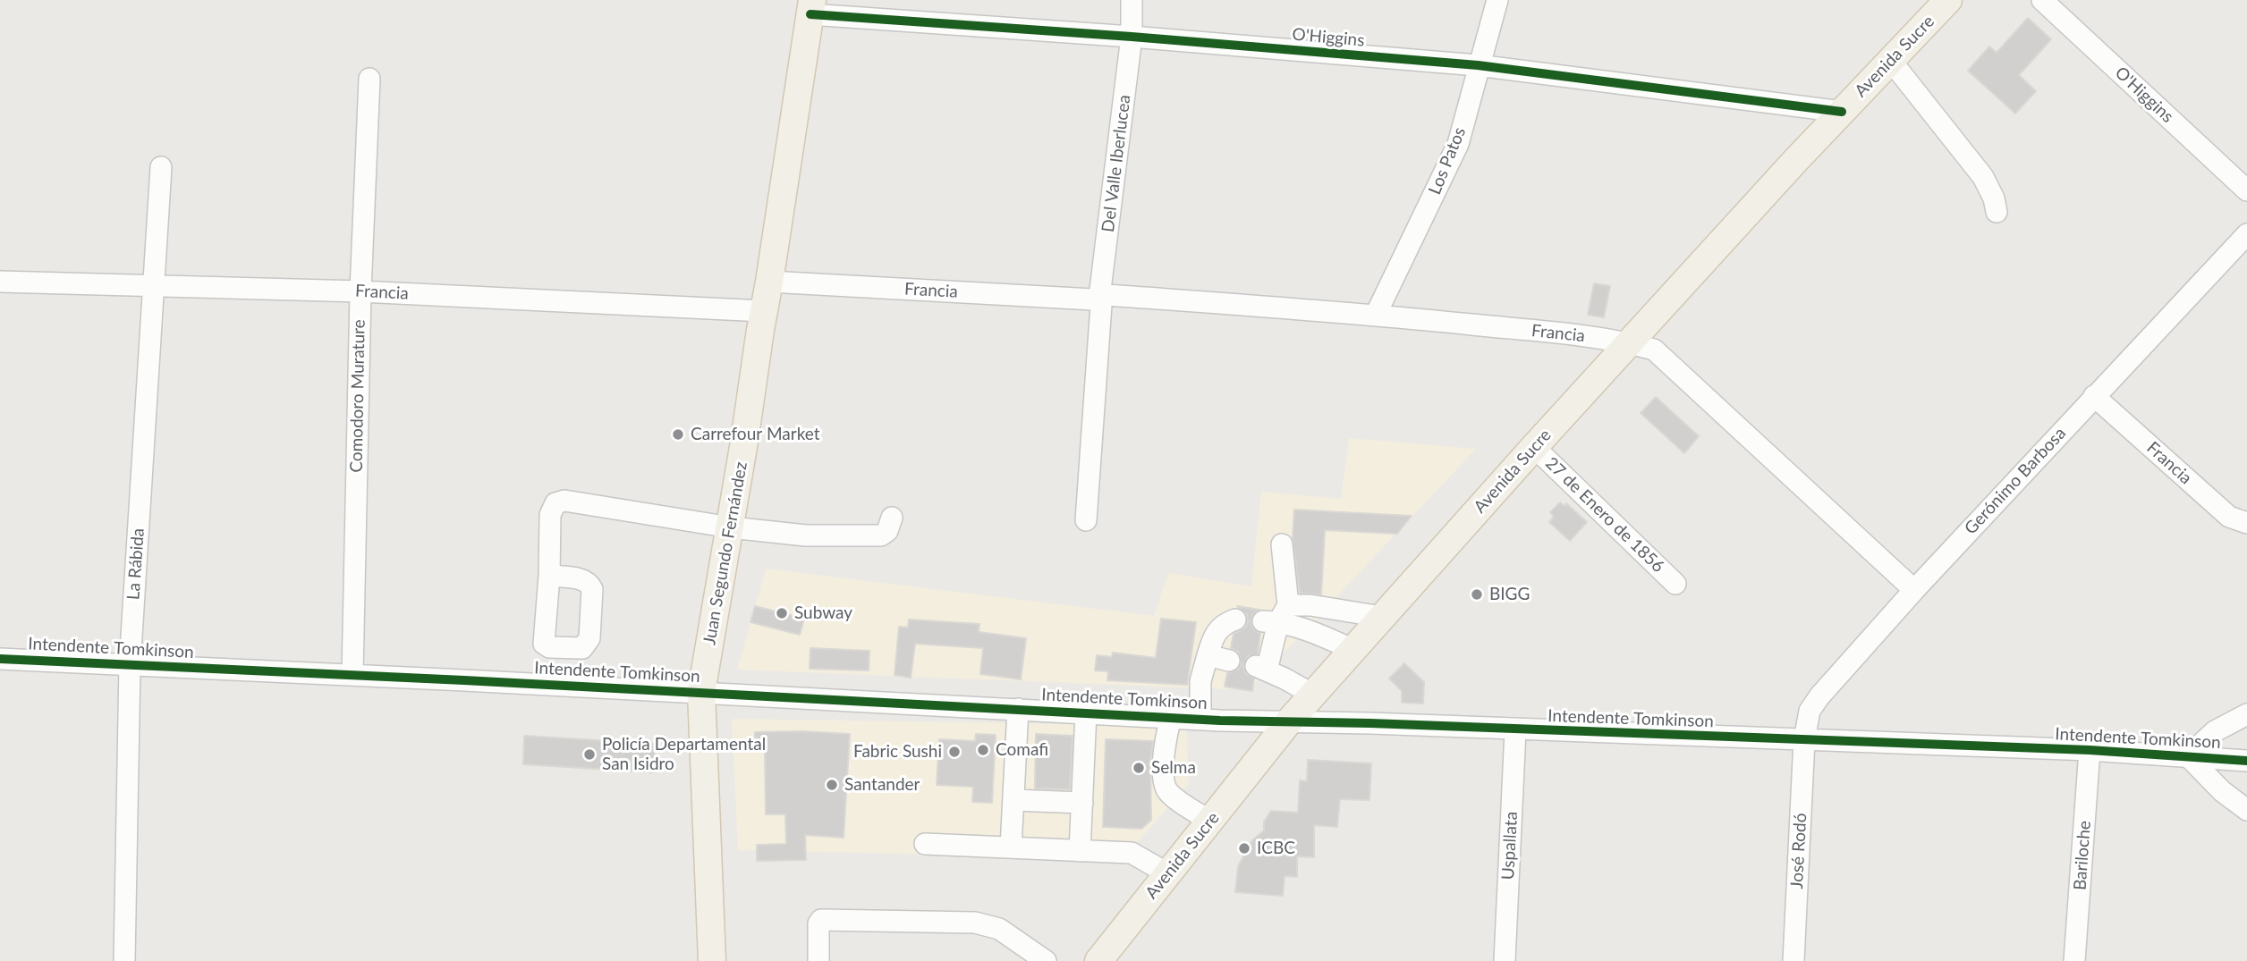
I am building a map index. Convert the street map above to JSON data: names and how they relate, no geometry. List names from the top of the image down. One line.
{"streets":{"main road":["Avenida Sucre","Juan Segundo Fernández"],"street":["O'Higgins","Los Patos","Del Valle Iberlucea","Francia","Comodoro Murature","Gerónimo Barbosa","27 de Enero de 1856","La Rábida","Intendente Tomkinson","Uspallata","José Rodó","Bariloche"]},"crossings":[["O'Higgins","Avenida Sucre"],["O'Higgins","Los Patos"],["O'Higgins","Del Valle Iberlucea"],["O'Higgins","Juan Segundo Fernández"],["Avenida Sucre","Francia"],["Avenida Sucre","27 de Enero de 1856"],["Avenida Sucre","Intendente Tomkinson"],["Los Patos","Francia"],["Del Valle Iberlucea","Francia"],["Francia","Comodoro Murature"],["Francia","Gerónimo Barbosa"],["Francia","Juan Segundo Fernández"],["Francia","La Rábida"],["Comodoro Murature","Intendente Tomkinson"],["Gerónimo Barbosa","Intendente Tomkinson"],["Gerónimo Barbosa","José Rodó"],["Juan Segundo Fernández","Intendente Tomkinson"],["La Rábida","Intendente Tomkinson"],["Intendente Tomkinson","Uspallata"],["Intendente Tomkinson","José Rodó"],["Intendente Tomkinson","Bariloche"]],"places":["Carrefour Market","BIGG","Subway","Comafi","Fabric Sushi","Policía Departamental San Isidro","Selma","Santander","ICBC"]}
